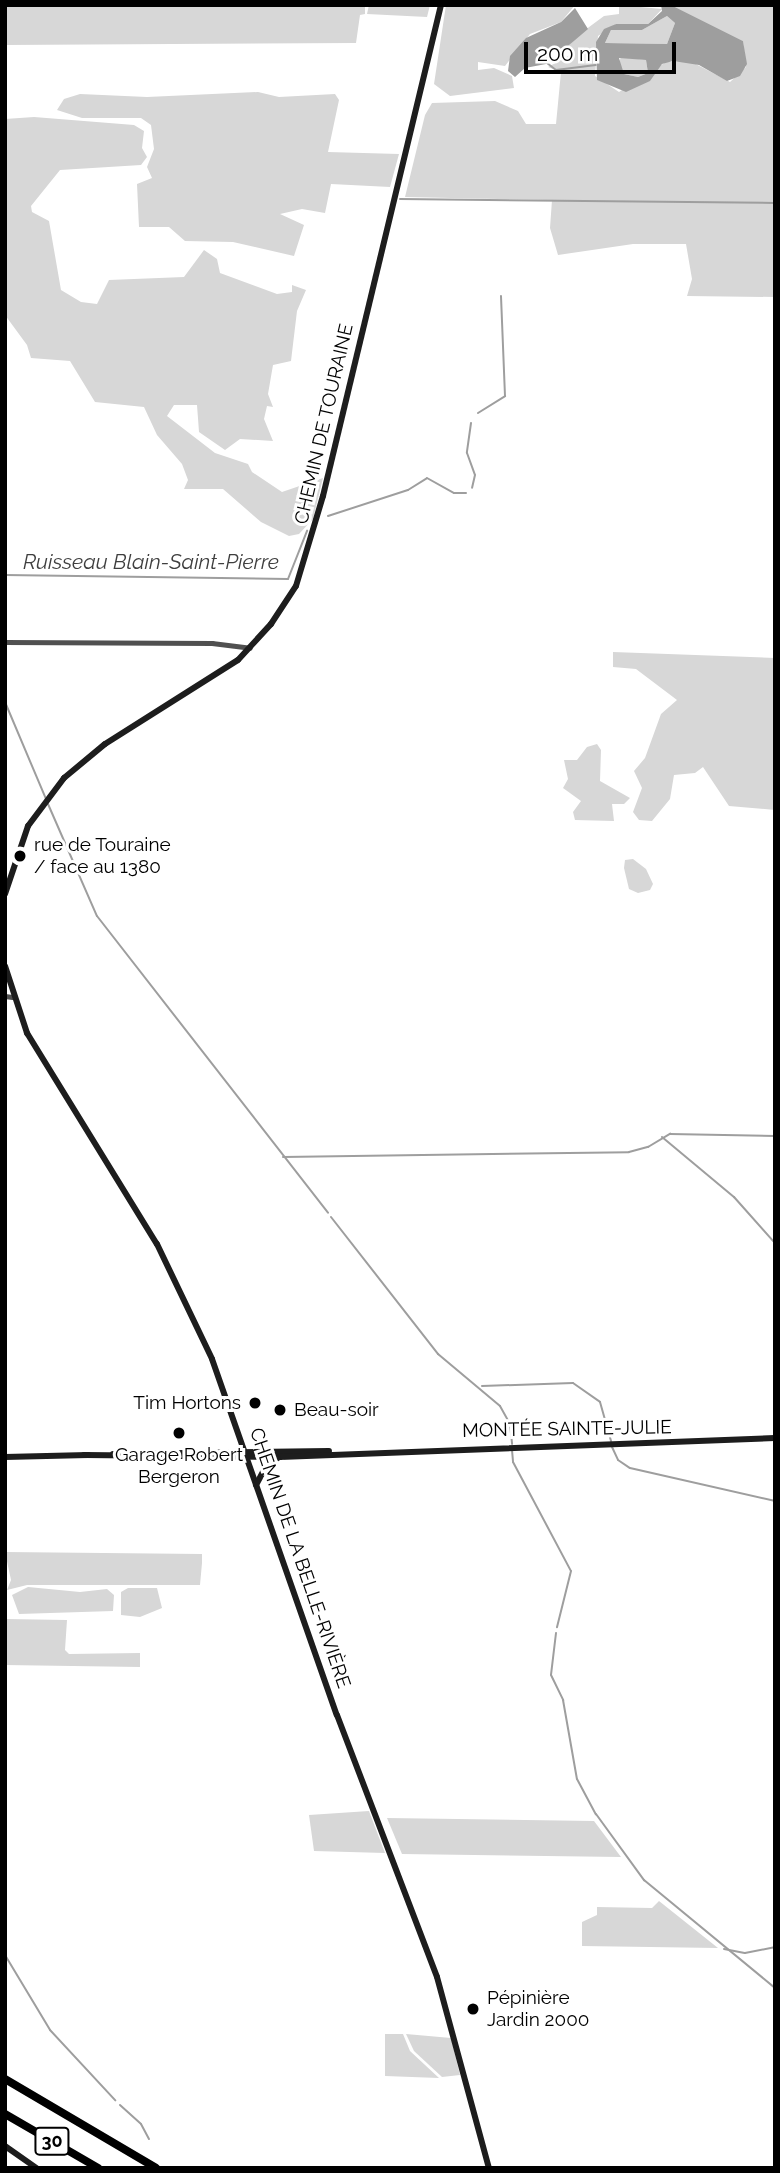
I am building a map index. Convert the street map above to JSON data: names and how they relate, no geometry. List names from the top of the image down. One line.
{"streets":{"highway":["30"],"street":["CHEMIN DE TOURAINE","MONTÉE SAINTE-JULIE","CHEMIN DE LA BELLE-RIVIÈRE"]},"crossings":[["MONTÉE SAINTE-JULIE","CHEMIN DE LA BELLE-RIVIÈRE"]],"water":["Ruisseau Blain-Saint-Pierre"],"places":["rue de Touraine / face au 1380","Tim Hortons","Beau-soir","Garage Robert Bergeron","Pépinière Jardin 2000"],"scale_bar":"200 m"}
